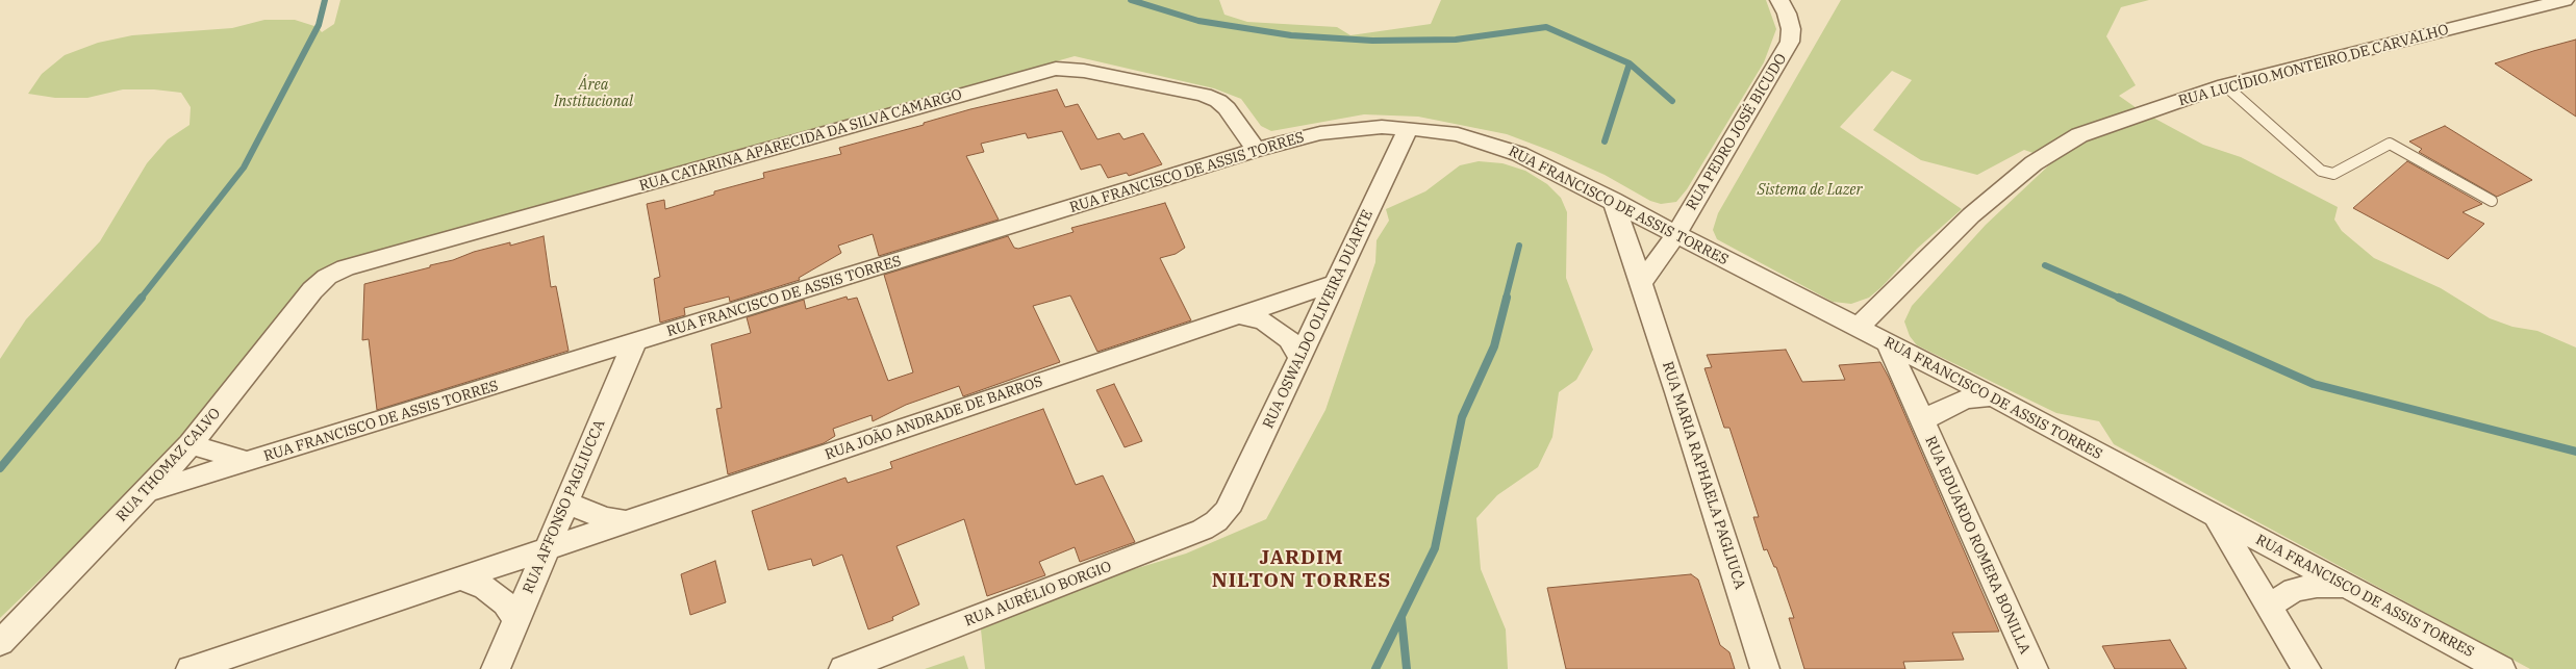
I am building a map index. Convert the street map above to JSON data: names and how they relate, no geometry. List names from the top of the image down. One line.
{"streets":{"street":["RUA LUCÍDIO MONTEIRO DE CARVALHO","RUA PEDRO JOSÉ BICUDO","RUA CATARINA APARECIDA DA SILVA CAMARGO","RUA FRANCISCO DE ASSIS TORRES","RUA OSWALDO OLIVEIRA DUARTE","RUA JOÃO ANDRADE DE BARROS","RUA THOMAZ CALVO","RUA MARIA RAPHAELA PAGLIUCA","RUA AFFONSO PAGLIUCCA","RUA EDUARDO ROMERA BONILLA","RUA AURÉLIO BORGIO"]},"crossings":[["RUA LUCÍDIO MONTEIRO DE CARVALHO","RUA FRANCISCO DE ASSIS TORRES"],["RUA PEDRO JOSÉ BICUDO","RUA FRANCISCO DE ASSIS TORRES"],["RUA CATARINA APARECIDA DA SILVA CAMARGO","RUA FRANCISCO DE ASSIS TORRES"],["RUA CATARINA APARECIDA DA SILVA CAMARGO","RUA THOMAZ CALVO"],["RUA FRANCISCO DE ASSIS TORRES","RUA OSWALDO OLIVEIRA DUARTE"],["RUA FRANCISCO DE ASSIS TORRES","RUA THOMAZ CALVO"],["RUA FRANCISCO DE ASSIS TORRES","RUA MARIA RAPHAELA PAGLIUCA"],["RUA FRANCISCO DE ASSIS TORRES","RUA AFFONSO PAGLIUCCA"],["RUA FRANCISCO DE ASSIS TORRES","RUA EDUARDO ROMERA BONILLA"],["RUA OSWALDO OLIVEIRA DUARTE","RUA JOÃO ANDRADE DE BARROS"],["RUA OSWALDO OLIVEIRA DUARTE","RUA AURÉLIO BORGIO"],["RUA JOÃO ANDRADE DE BARROS","RUA AFFONSO PAGLIUCCA"]],"districts":["JARDIM NILTON TORRES"],"parks":["Área Institucional","Sistema de Lazer"]}
